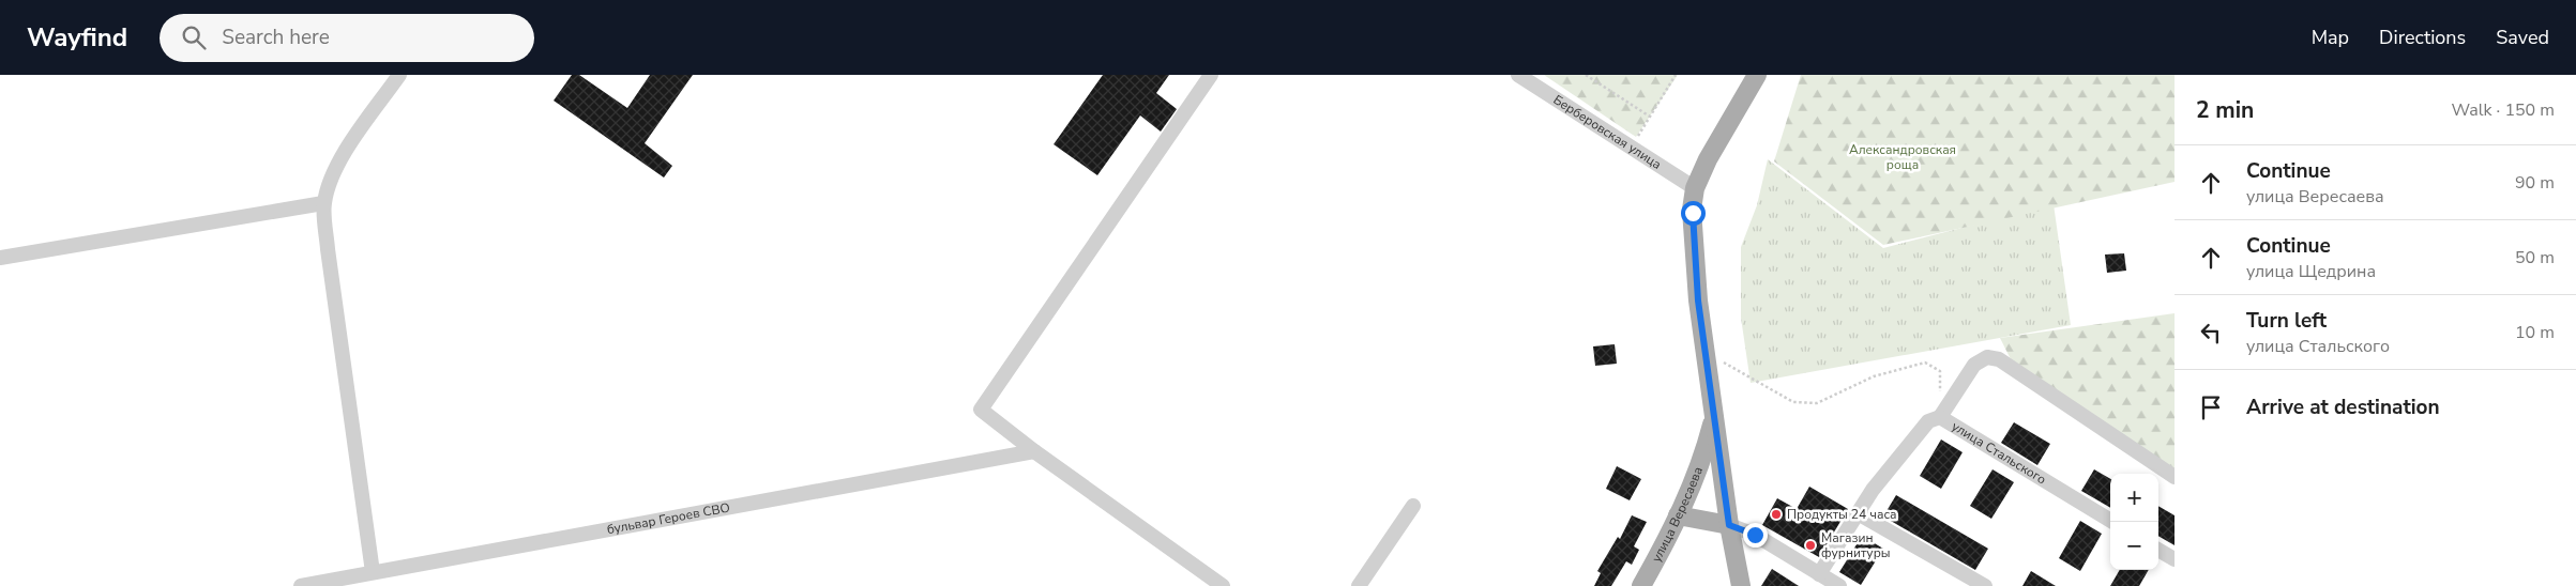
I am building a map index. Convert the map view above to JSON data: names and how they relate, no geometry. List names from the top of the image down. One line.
{"streets":{"main road":["улица Вересаева"],"street":["Берберовская улица","улица Стальского","бульвар Героев СВО"]},"crossings":[["Берберовская улица","улица Вересаева"]],"parks":["Александровская роща"],"places":["Продукты 24 часа","Магазин фурнитуры"],"page":{"header":"Wayfind","search":"Search here","nav":["Map","Directions","Saved"],"heading":["2 min","Walk · 150 m"],"list":[["Continue","улица Вересаева","90 m"],["Continue","улица Щедрина","50 m"],["Turn left","улица Стальского","10 m"],"Arrive at destination"],"map_buttons":["+","−"]}}
